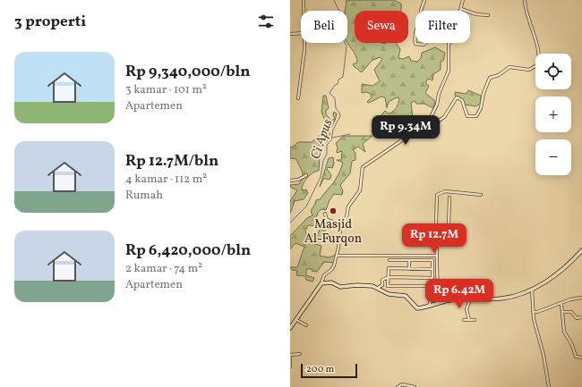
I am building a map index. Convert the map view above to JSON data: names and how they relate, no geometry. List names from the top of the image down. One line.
{"water":["Ci Apus"],"places":["Masjid Al-Furqon"],"scale_bar":"200 m","page":{"heading":"3 properti","chip":["Beli","Sewa","Filter"],"list":[{"name":"Rp 9,340,000/bln","note":"3 kamar · 101 m² · Apartemen"},{"name":"Rp 12.7M/bln","note":"4 kamar · 112 m² · Rumah"},{"name":"Rp 6,420,000/bln","note":"2 kamar · 74 m² · Apartemen"}],"map_buttons":["+","−"],"price":["Rp 9.34M","Rp 12.7M","Rp 6.42M"],"scale":"200 m"}}
